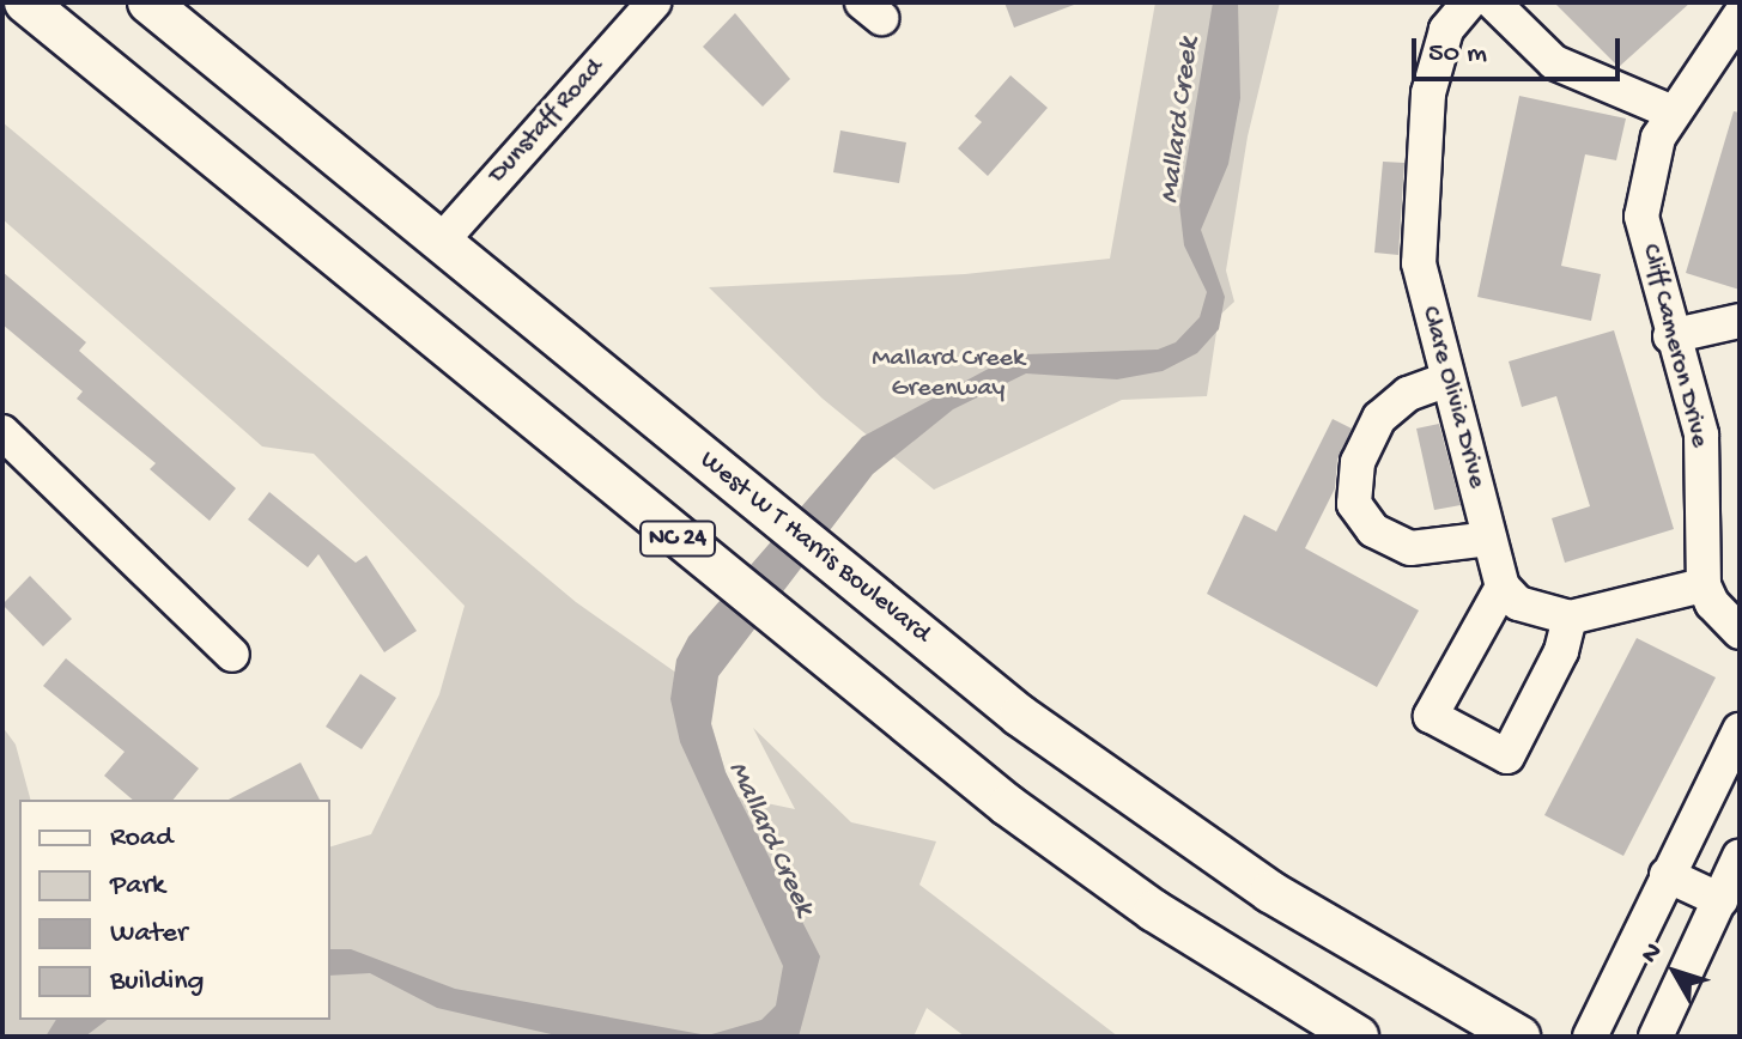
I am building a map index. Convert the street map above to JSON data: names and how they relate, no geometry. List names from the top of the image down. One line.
{"streets":{"main road":["NC 24","West W T Harris Boulevard"],"street":["Dunstaff Road","Cliff Cameron Drive","Clare Olivia Drive"]},"crossings":[["Dunstaff Road","West W T Harris Boulevard"]],"water":["Mallard Creek"],"parks":["Mallard Creek Greenway"],"legend":["Road","Park","Water","Building"],"scale_bar":"50 m","north":"top left"}
